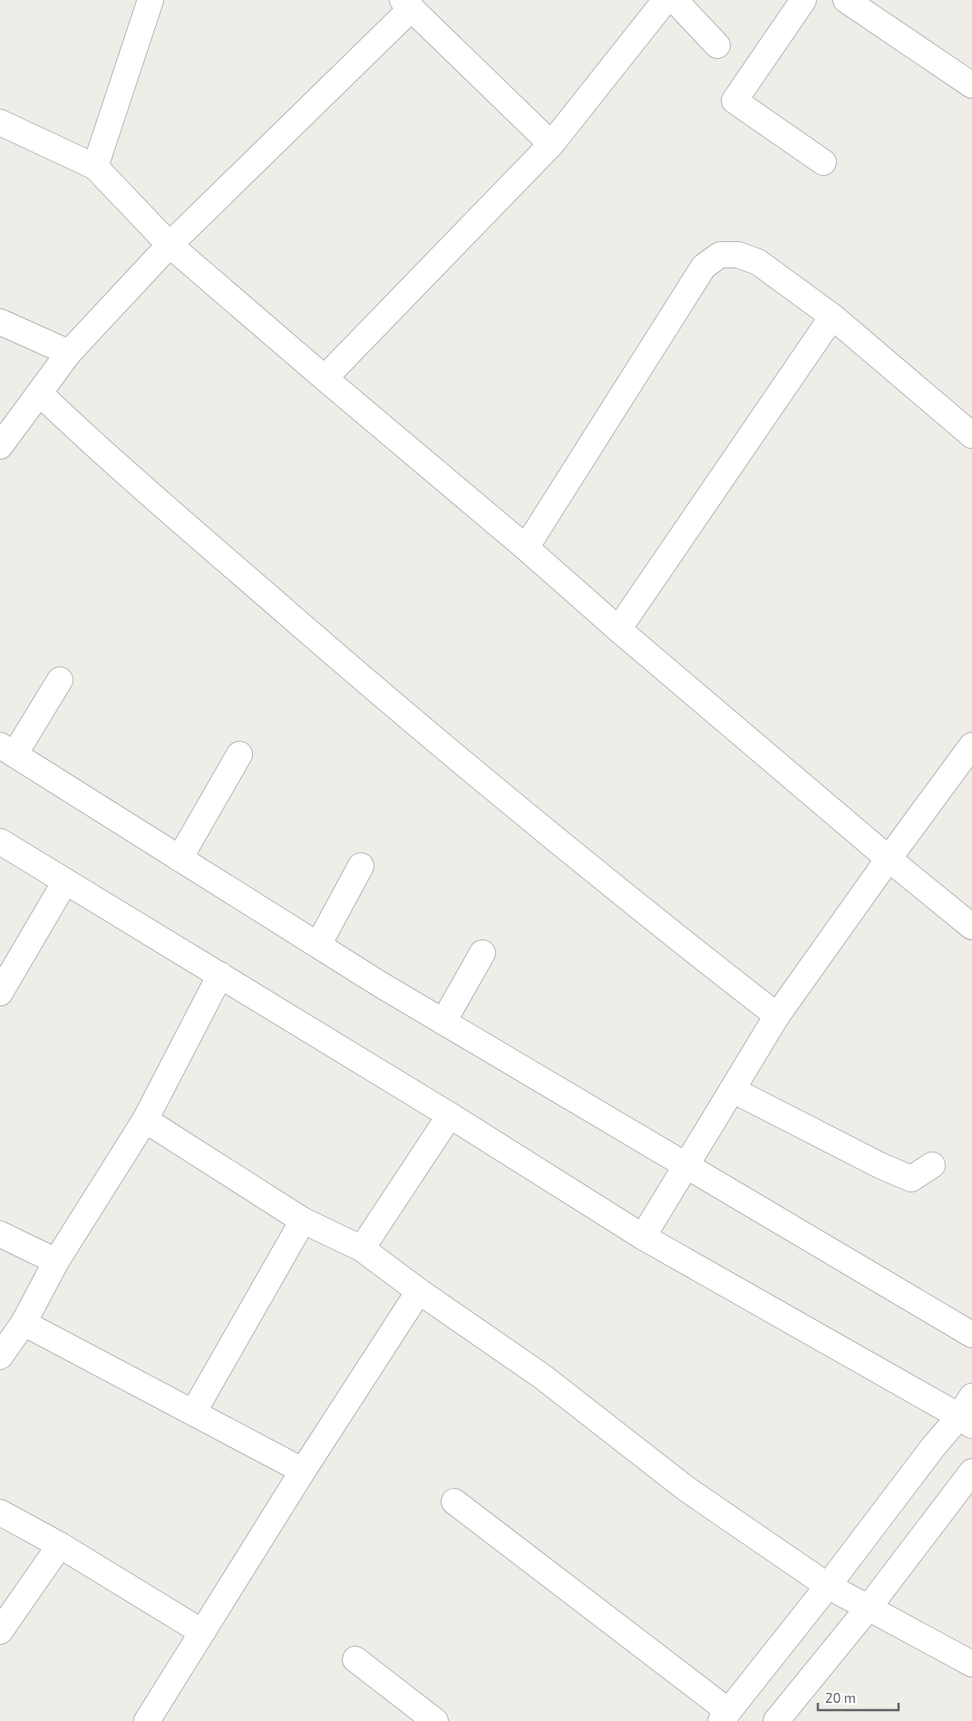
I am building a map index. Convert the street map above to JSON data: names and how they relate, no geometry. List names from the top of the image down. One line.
{"scale_bar":"20 m"}
